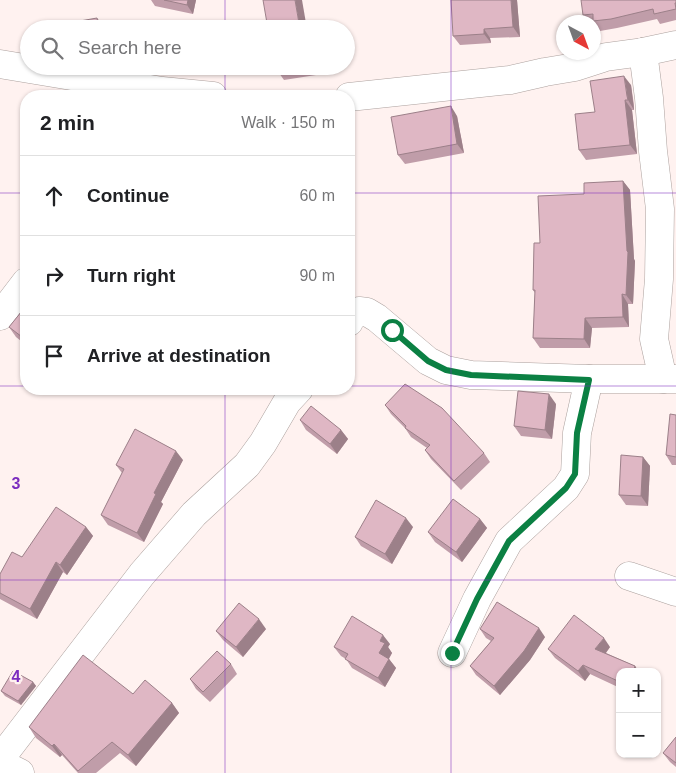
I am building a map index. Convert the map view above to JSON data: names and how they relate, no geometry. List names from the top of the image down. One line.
{"north":"bottom right","page":{"search":"Search here","heading":["2 min","Walk · 150 m"],"list":[["Continue","60 m"],["Turn right","90 m"],"Arrive at destination"],"map_buttons":["+","−"]},"grid":{"rows":["3","4"]}}
